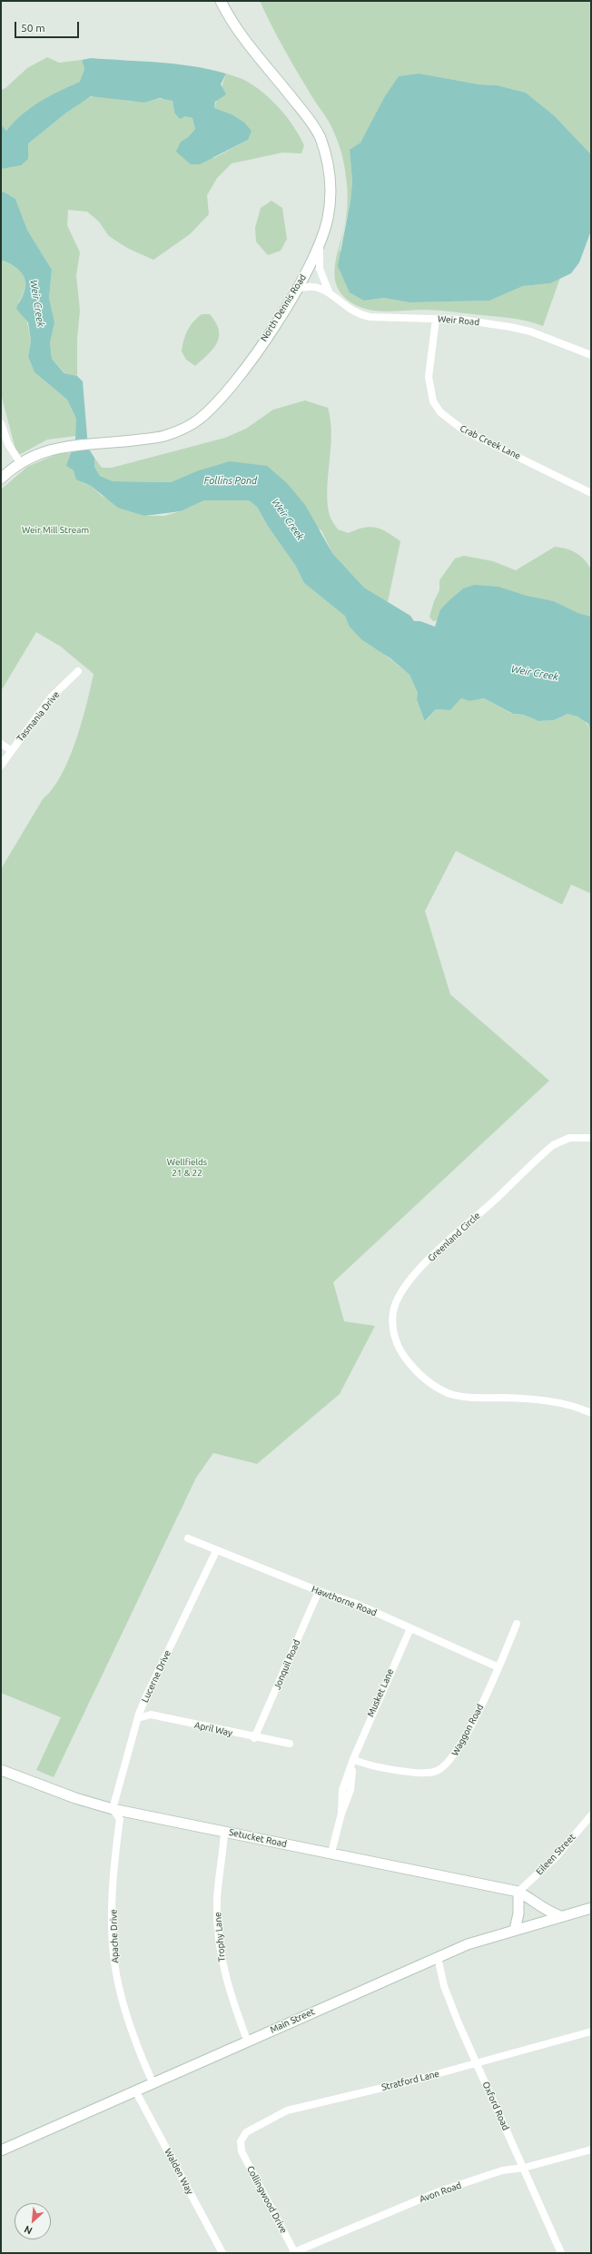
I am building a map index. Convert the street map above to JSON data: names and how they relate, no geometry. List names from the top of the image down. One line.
{"streets":{"main road":["North Dennis Road","Setucket Road","Main Street"],"street":["Weir Road","Crab Creek Lane","Tasmania Drive","Greenland Circle","Hawthorne Road","Jonquil Road","Lucerne Drive","Musket Lane","April Way","Waggon Road","Eileen Street","Apache Drive","Trophy Lane","Stratford Lane","Oxford Road","Walden Way","Avon Road","Collingwood Drive"]},"crossings":[["North Dennis Road","Weir Road"],["Weir Road","Crab Creek Lane"],["Hawthorne Road","Jonquil Road"],["Hawthorne Road","Lucerne Drive"],["Hawthorne Road","Musket Lane"],["Hawthorne Road","Waggon Road"],["Jonquil Road","April Way"],["Lucerne Drive","April Way"],["Lucerne Drive","Setucket Road"],["Lucerne Drive","Apache Drive"],["Musket Lane","Waggon Road"],["Musket Lane","Setucket Road"],["Setucket Road","Eileen Street"],["Setucket Road","Apache Drive"],["Setucket Road","Trophy Lane"],["Setucket Road","Main Street"],["Apache Drive","Main Street"],["Trophy Lane","Main Street"],["Main Street","Oxford Road"],["Main Street","Walden Way"],["Stratford Lane","Oxford Road"],["Stratford Lane","Collingwood Drive"],["Oxford Road","Avon Road"],["Avon Road","Collingwood Drive"]],"water":["Weir Creek","Follins Pond"],"parks":["Weir Mill Stream","Wellfields 21 & 22"],"scale_bar":"50 m","north":"bottom left"}
